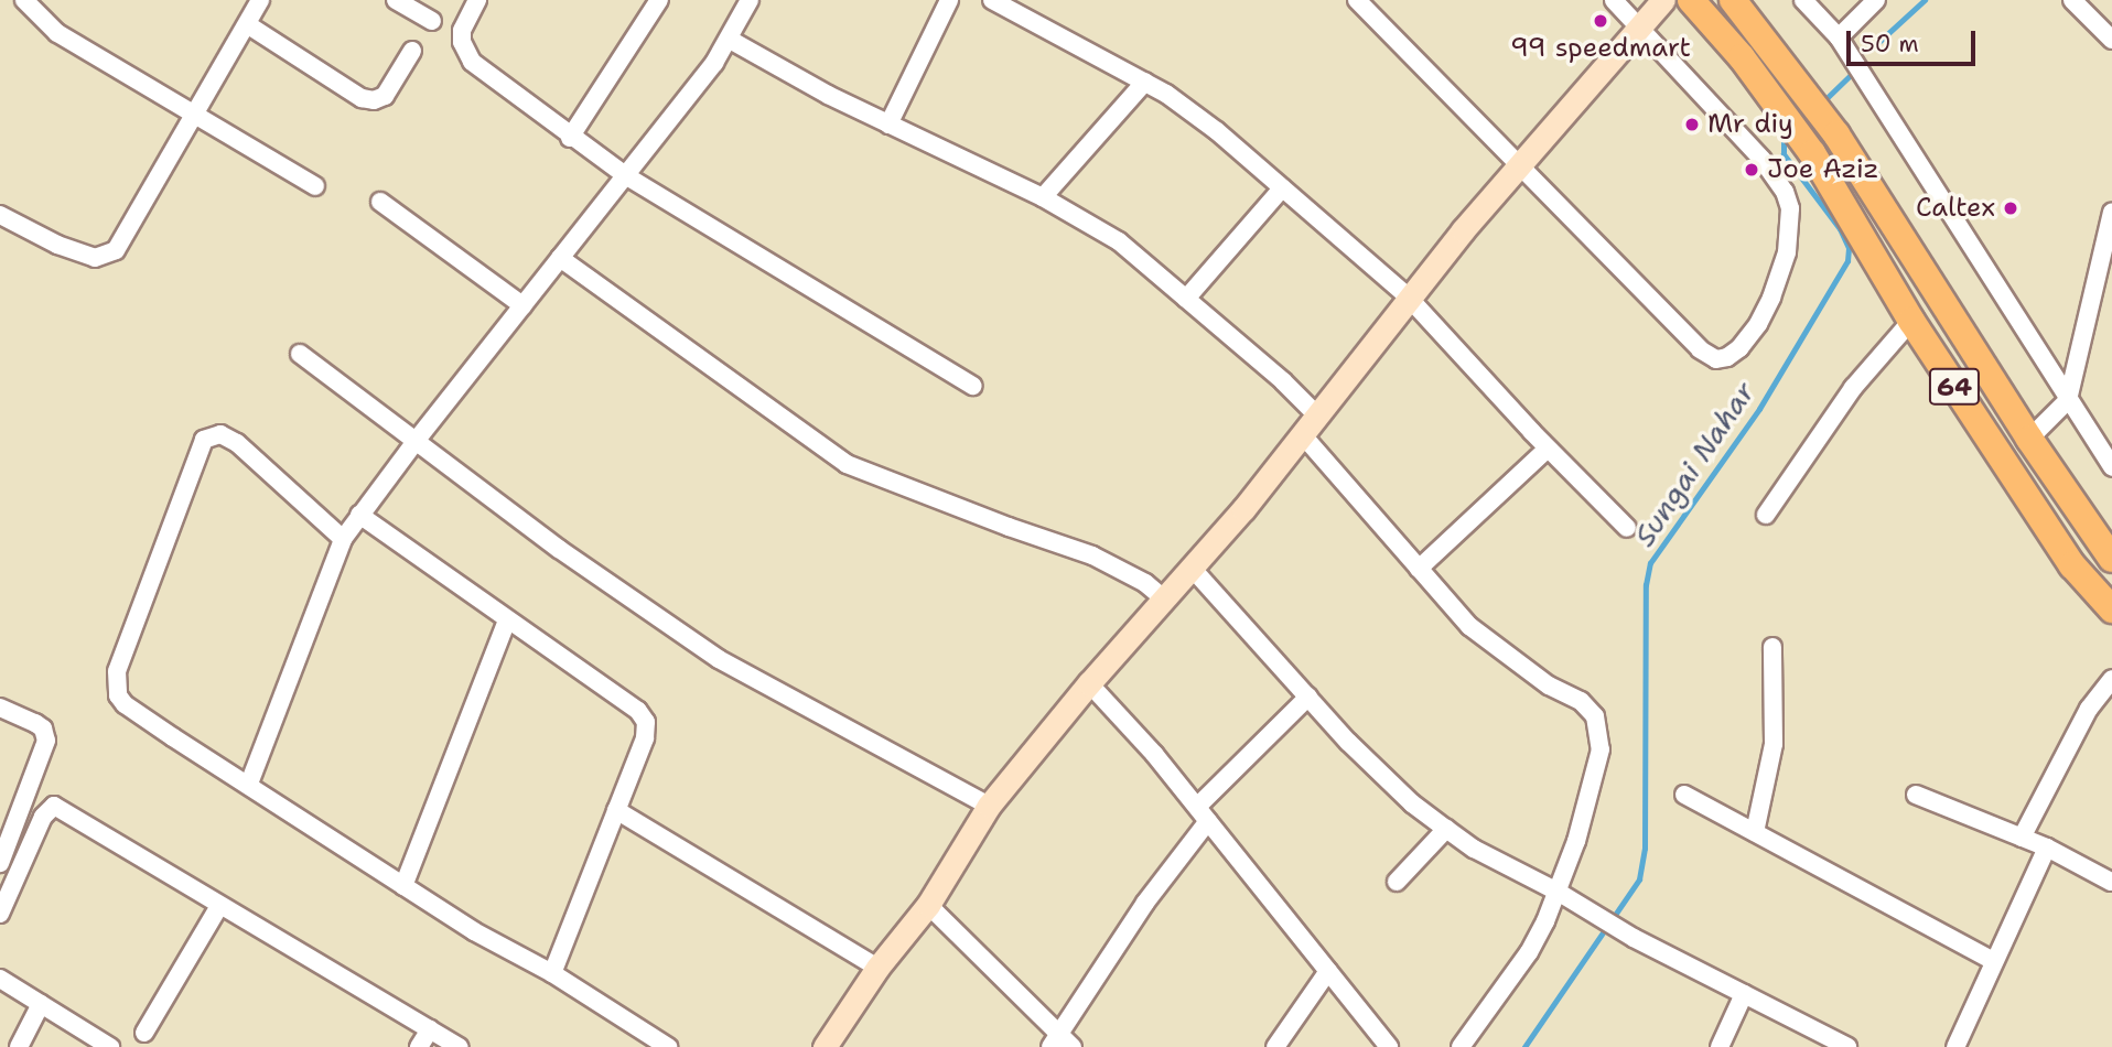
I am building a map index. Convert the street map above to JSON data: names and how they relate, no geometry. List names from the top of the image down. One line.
{"streets":{"main road":["64"]},"water":["Sungai Nahar"],"places":["99 speedmart","Mr diy","Joe Aziz","Caltex"],"scale_bar":"50 m"}
